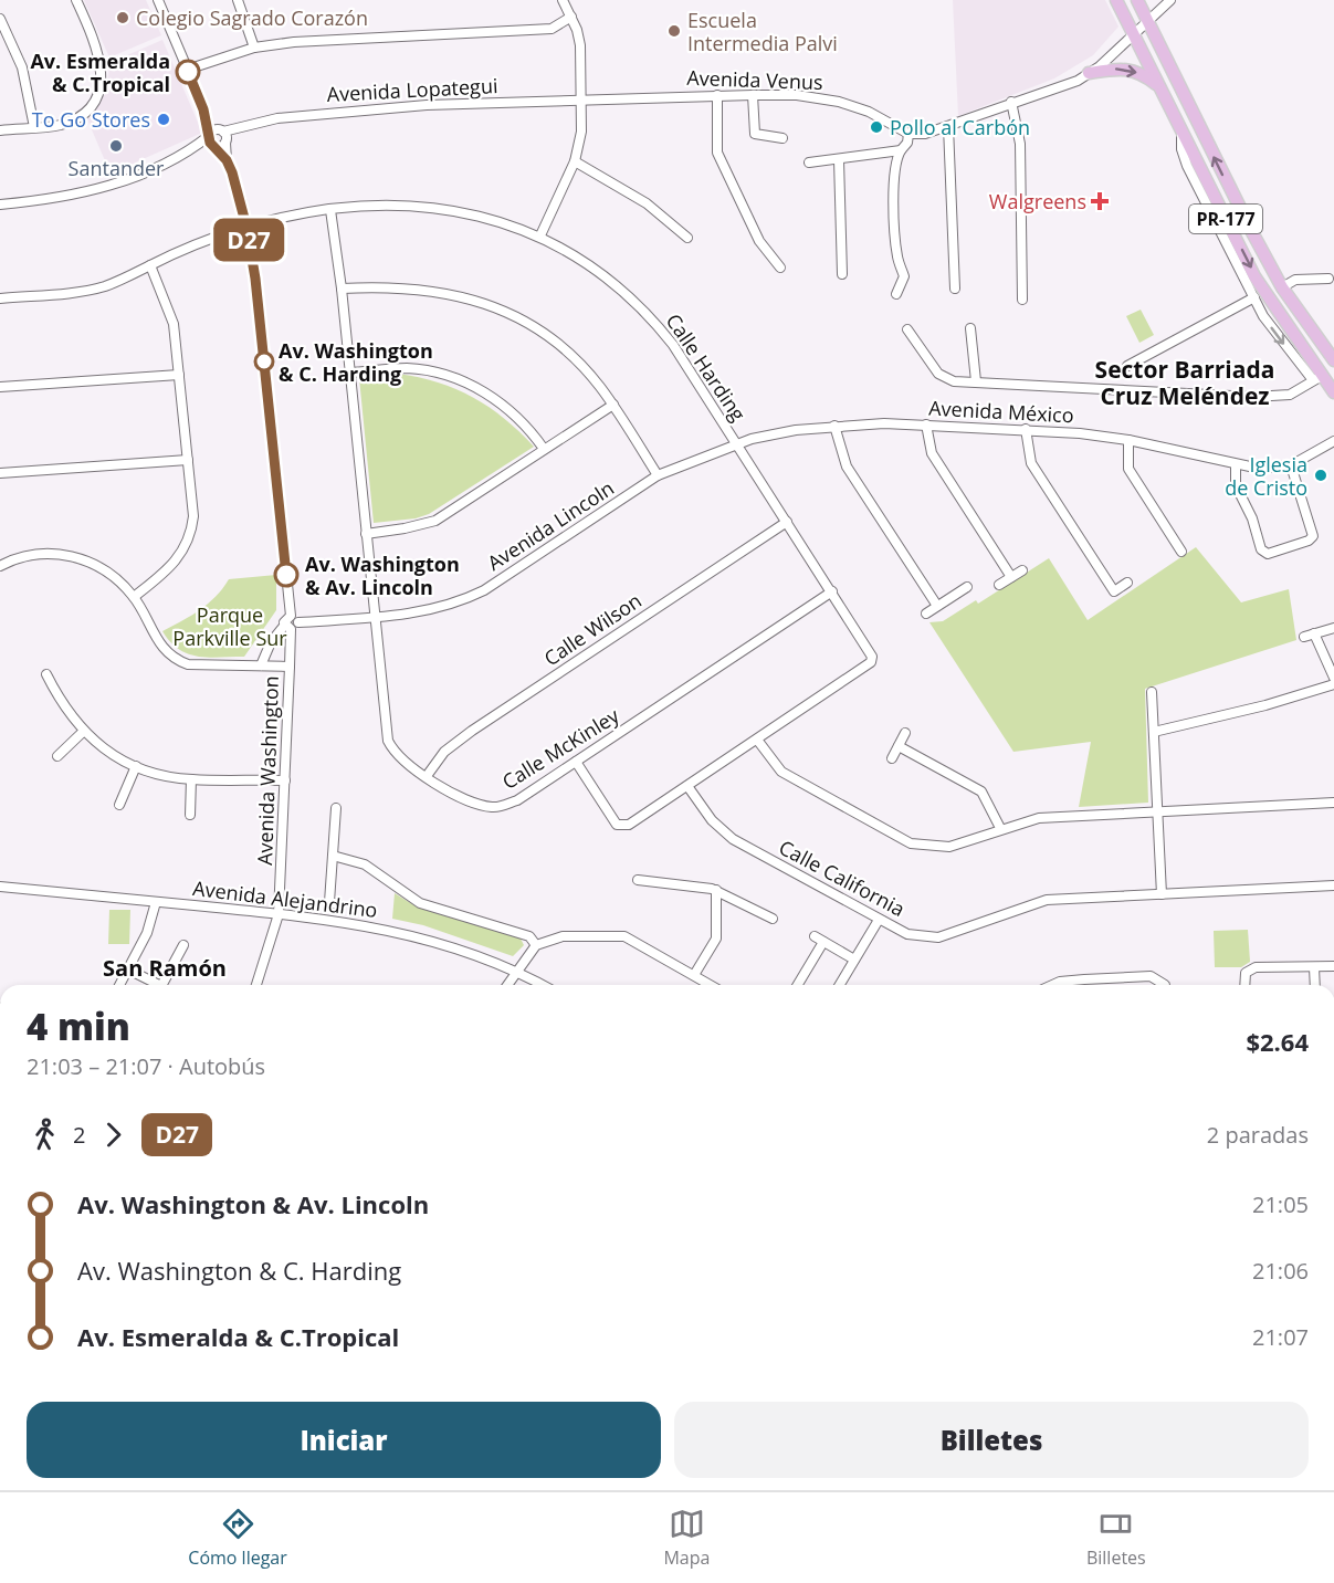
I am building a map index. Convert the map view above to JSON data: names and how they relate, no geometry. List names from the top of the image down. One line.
{"streets":{"main road":["PR-177"],"street":["Avenida Venus","Avenida Lopategui","Calle Harding","Avenida México","Avenida Lincoln","Calle Wilson","Calle McKinley","Avenida Washington","Calle California","Avenida Alejandrino"]},"crossings":[["Avenida Venus","Avenida Lopategui"],["Calle Harding","Avenida México"],["Calle Harding","Avenida Lincoln"],["Calle Harding","Calle Wilson"],["Calle Harding","Calle McKinley"],["Avenida México","Avenida Lincoln"],["Avenida Lincoln","Calle McKinley"],["Avenida Lincoln","Avenida Washington"],["Calle Wilson","Calle McKinley"],["Avenida Washington","Avenida Alejandrino"]],"districts":["Sector Barriada Cruz Meléndez","San Ramón"],"parks":["Parque Parkville Sur"],"places":{"other":["Colegio Sagrado Corazón","Escuela Intermedia Palvi","Av. Esmeralda & C.Tropical","To Go Stores","Pollo al Carbón","Santander","Av. Washington & C. Harding","Iglesia de Cristo","Av. Washington & Av. Lincoln"],"health":["Walgreens"]},"lines":["bus line D27"],"page":{"on_map":"D27","heading":["4 min","21:03 – 21:07 · Autobús","$2.64"],"legs":["2","D27","2 paradas"],"list":[{"name":"Av. Washington & Av. Lincoln","value":"21:05"},{"name":"Av. Washington & C. Harding","value":"21:06"},{"name":"Av. Esmeralda & C.Tropical","value":"21:07"}],"buttons":["Iniciar","Billetes"],"tabs":["Cómo llegar","Mapa","Billetes"]}}
